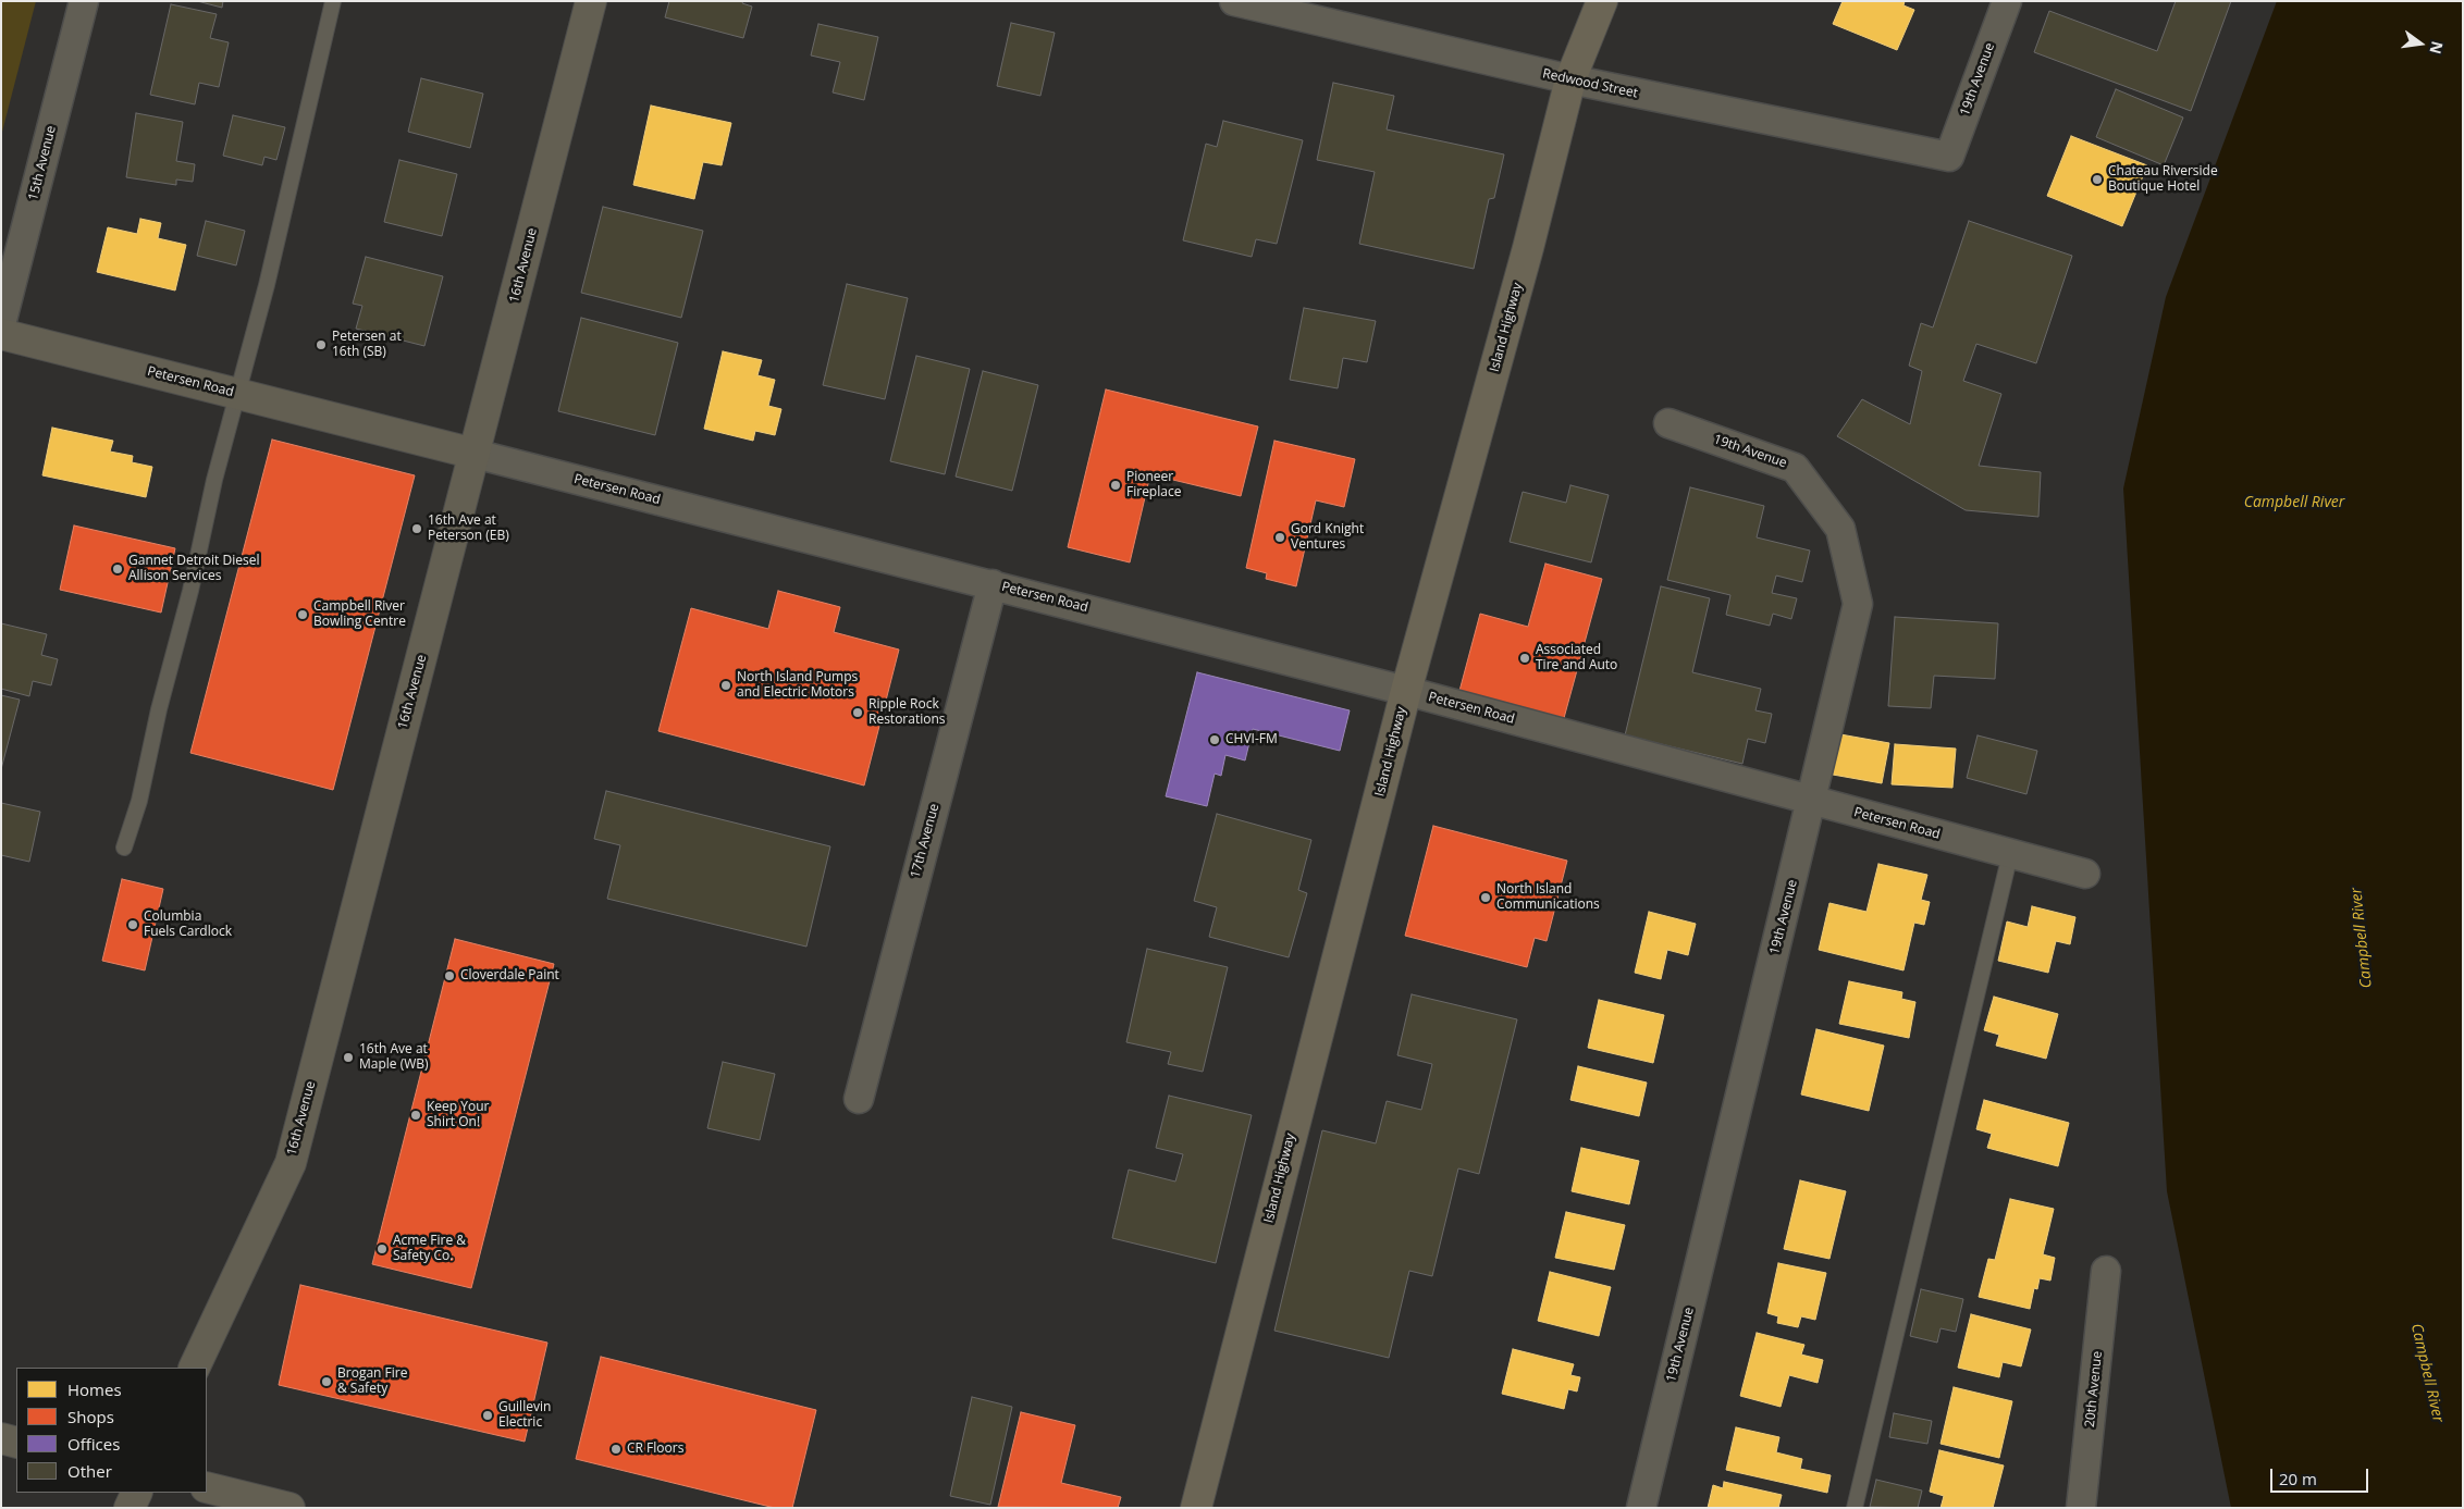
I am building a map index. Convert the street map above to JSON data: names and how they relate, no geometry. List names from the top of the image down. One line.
{"streets":{"main road":["Island Highway"],"street":["19th Avenue","Redwood Street","15th Avenue","16th Avenue","Petersen Road","17th Avenue","20th Avenue"]},"crossings":[["19th Avenue","Redwood Street"],["19th Avenue","Petersen Road"],["Redwood Street","Island Highway"],["16th Avenue","Petersen Road"],["Island Highway","Petersen Road"],["Petersen Road","17th Avenue"]],"water":["Campbell River"],"places":["Chateau Riverside Boutique Hotel","Petersen at 16th (SB)","Pioneer Fireplace","16th Ave at Peterson (EB)","Gord Knight Ventures","Gannet Detroit Diesel Allison Services","Campbell River Bowling Centre","Associated Tire and Auto","North Island Pumps and Electric Motors","Ripple Rock Restorations","CHVI-FM","North Island Communications","Columbia Fuels Cardlock","Cloverdale Paint","16th Ave at Maple (WB)","Keep Your Shirt On!","Acme Fire & Safety Co.","Brogan Fire & Safety","Guillevin Electric","CR Floors"],"legend":["Homes","Shops","Offices","Other"],"scale_bar":"20 m","north":"right"}
